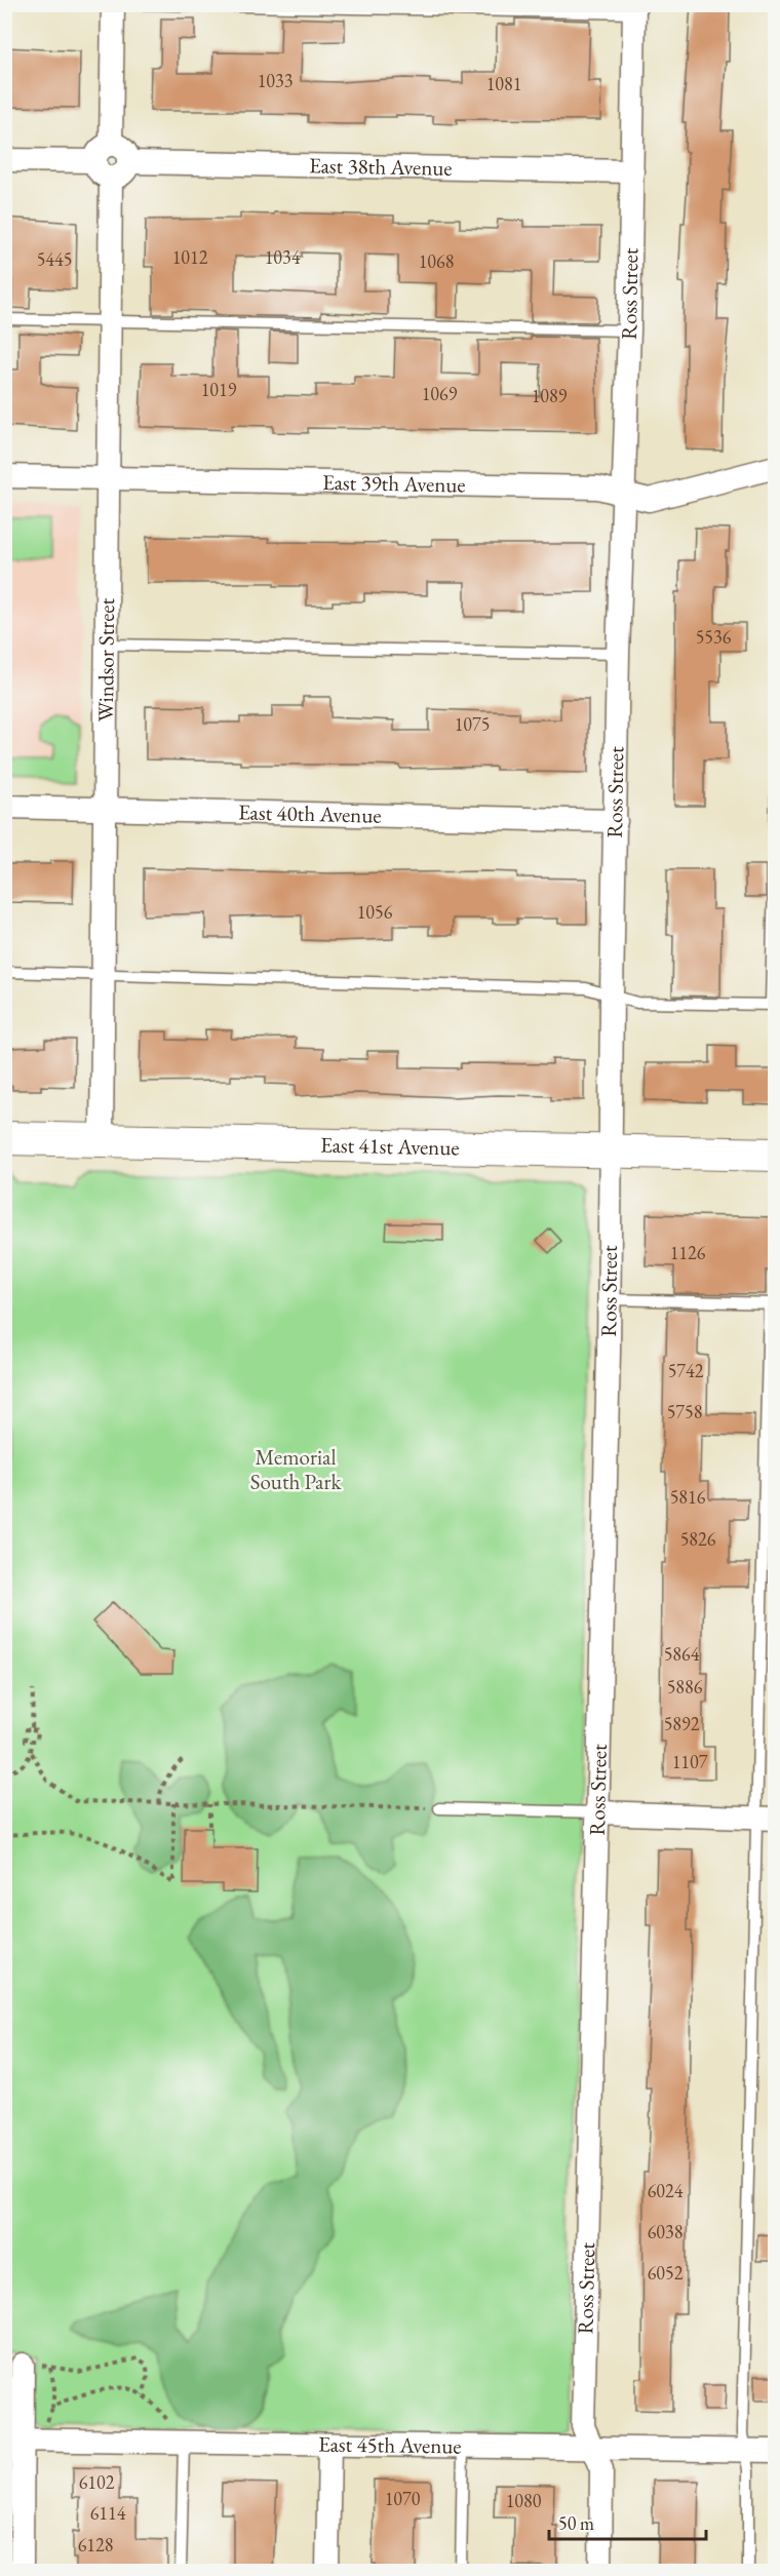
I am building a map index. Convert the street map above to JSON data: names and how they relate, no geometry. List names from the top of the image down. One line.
{"streets":{"main road":["East 41st Avenue"],"street":["East 38th Avenue","Ross Street","East 39th Avenue","Windsor Street","East 40th Avenue","East 45th Avenue"]},"crossings":[["East 38th Avenue","Ross Street"],["East 38th Avenue","Windsor Street"],["Ross Street","East 39th Avenue"],["Ross Street","East 40th Avenue"],["Ross Street","East 41st Avenue"],["Ross Street","East 45th Avenue"],["East 39th Avenue","Windsor Street"],["Windsor Street","East 40th Avenue"],["Windsor Street","East 41st Avenue"]],"parks":["Memorial South Park"],"house_numbers":["1033","1081","1012","1034","5445","1068","1019","1069","1089","5536","1075","1056","1126","5742","5758","5816","5826","5864","5886","5892","1107","6024","6038","6052","6102","1070","1080","6114","6128"],"scale_bar":"50 m"}
